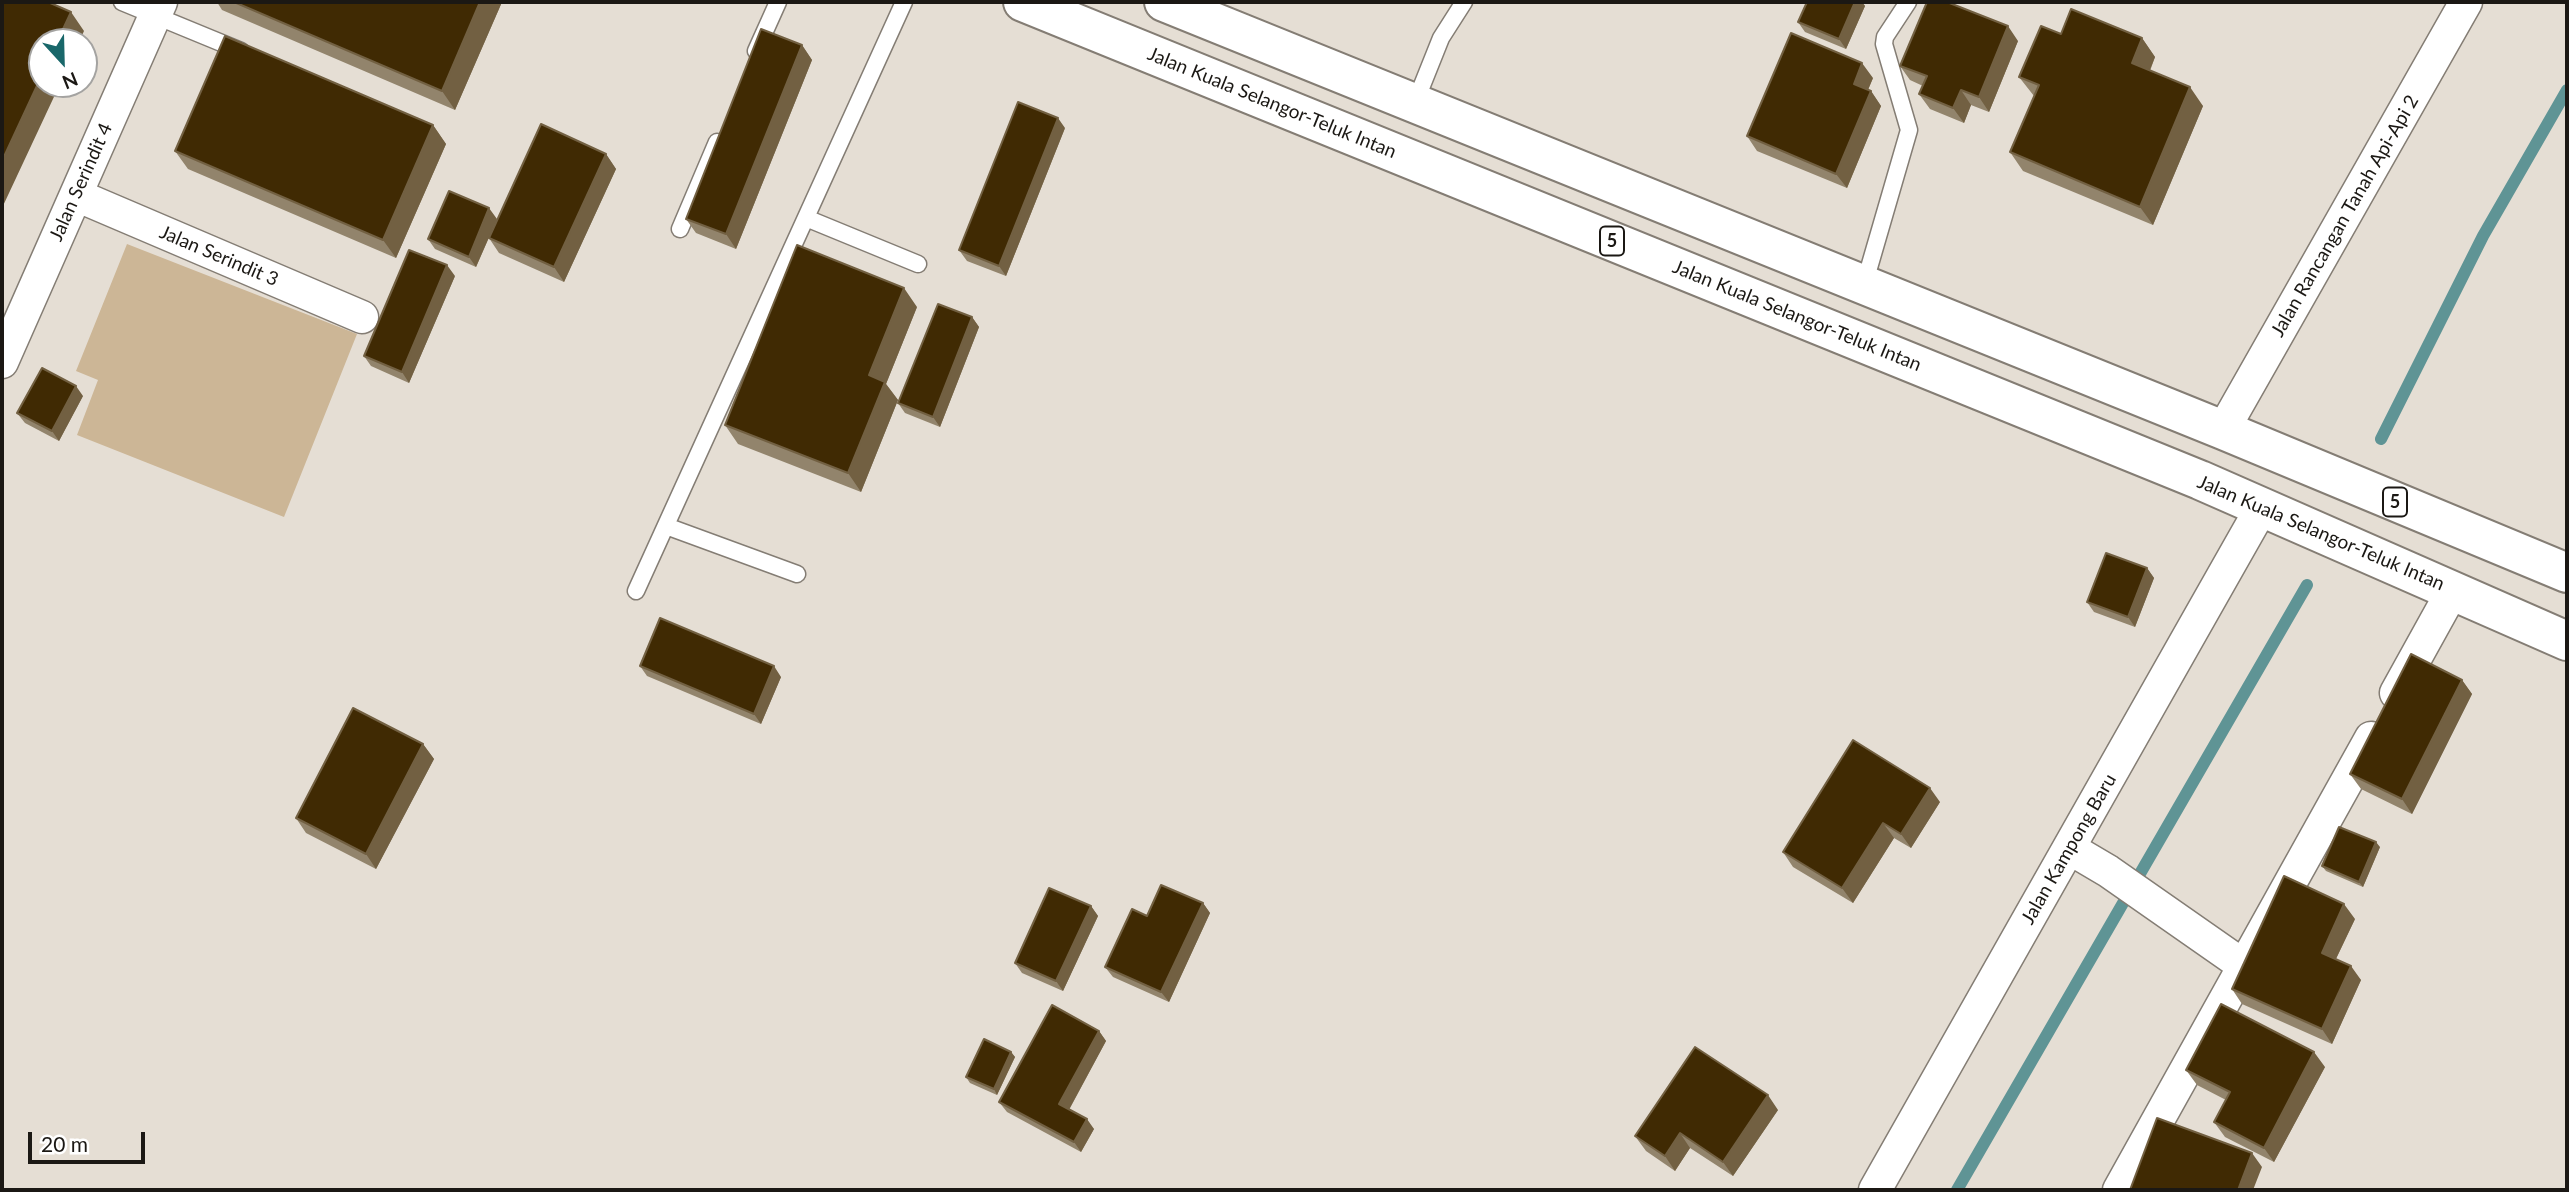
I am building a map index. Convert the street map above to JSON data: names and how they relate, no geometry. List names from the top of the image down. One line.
{"streets":{"highway":["Jalan Kuala Selangor-Teluk Intan","5"],"street":["Jalan Serindit 4","Jalan Rancangan Tanah Api-Api 2","Jalan Serindit 3","Jalan Kampong Baru"]},"crossings":[["Jalan Kuala Selangor-Teluk Intan","Jalan Kampong Baru"],["Jalan Serindit 4","Jalan Serindit 3"],["Jalan Rancangan Tanah Api-Api 2","5"]],"scale_bar":"20 m","north":"bottom"}
